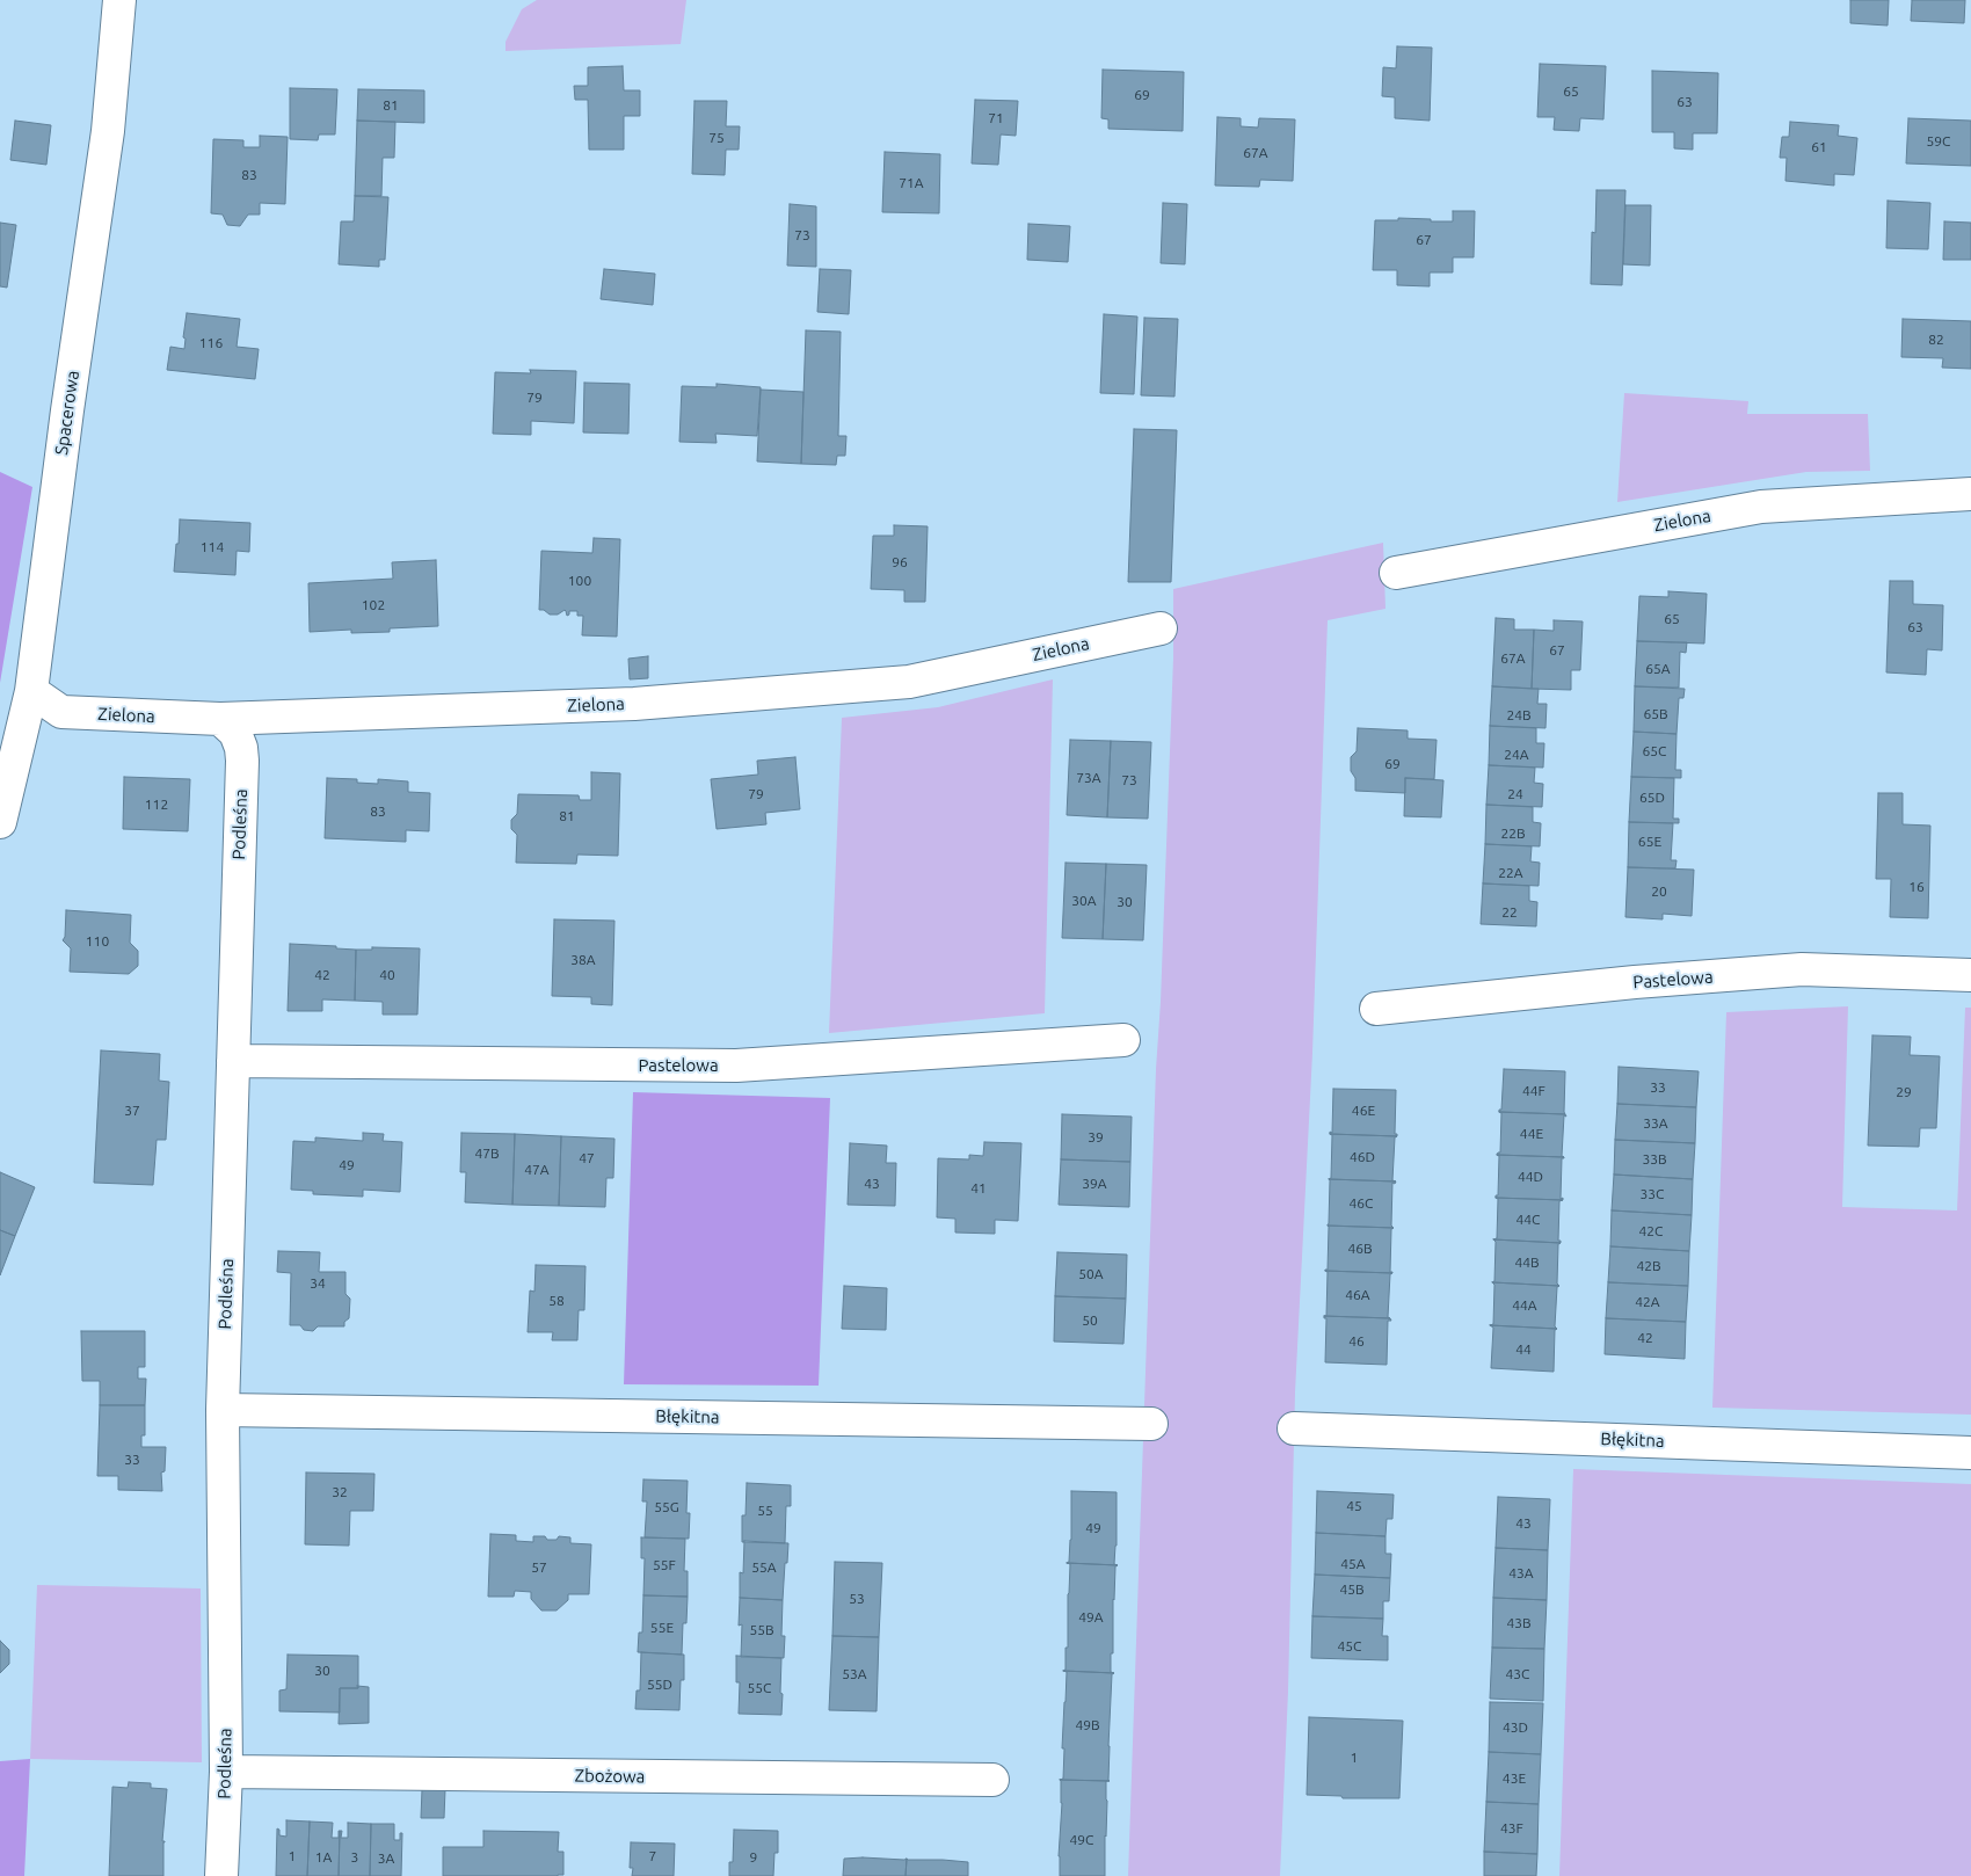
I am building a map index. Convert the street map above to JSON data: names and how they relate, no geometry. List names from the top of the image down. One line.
{"streets":{"street":["Spacerowa","Zielona","Podleśna","Pastelowa","Błękitna","Zbożowa"]},"crossings":[["Spacerowa","Zielona"],["Zielona","Podleśna"],["Podleśna","Pastelowa"],["Podleśna","Błękitna"],["Podleśna","Zbożowa"]],"house_numbers":["65","69","63","81","71","75","59C","61","67A","83","71A","73","67","82","116","79","114","96","100","102","65","63","67","67A","65A","65B","24B","65C","24A","69","73A","73","79","24","65D","112","83","81","22B","65E","22A","16","20","30A","30","22","110","38A","42","40","33","44F","29","37","46E","33A","44E","39","47B","46D","47","33B","49","47A","44D","43","39A","41","33C","46C","44C","42C","46B","44B","42B","50A","34","46A","58","42A","44A","50","42","46","44","33","32","45","55G","55","43","49","45A","55F","57","55A","43A","45B","53","49A","43B","55E","55B","45C","30","53A","43C","55D","55C","49B","43D","1","43E","43F","49C","1","7","1A","3","9","3A"]}
